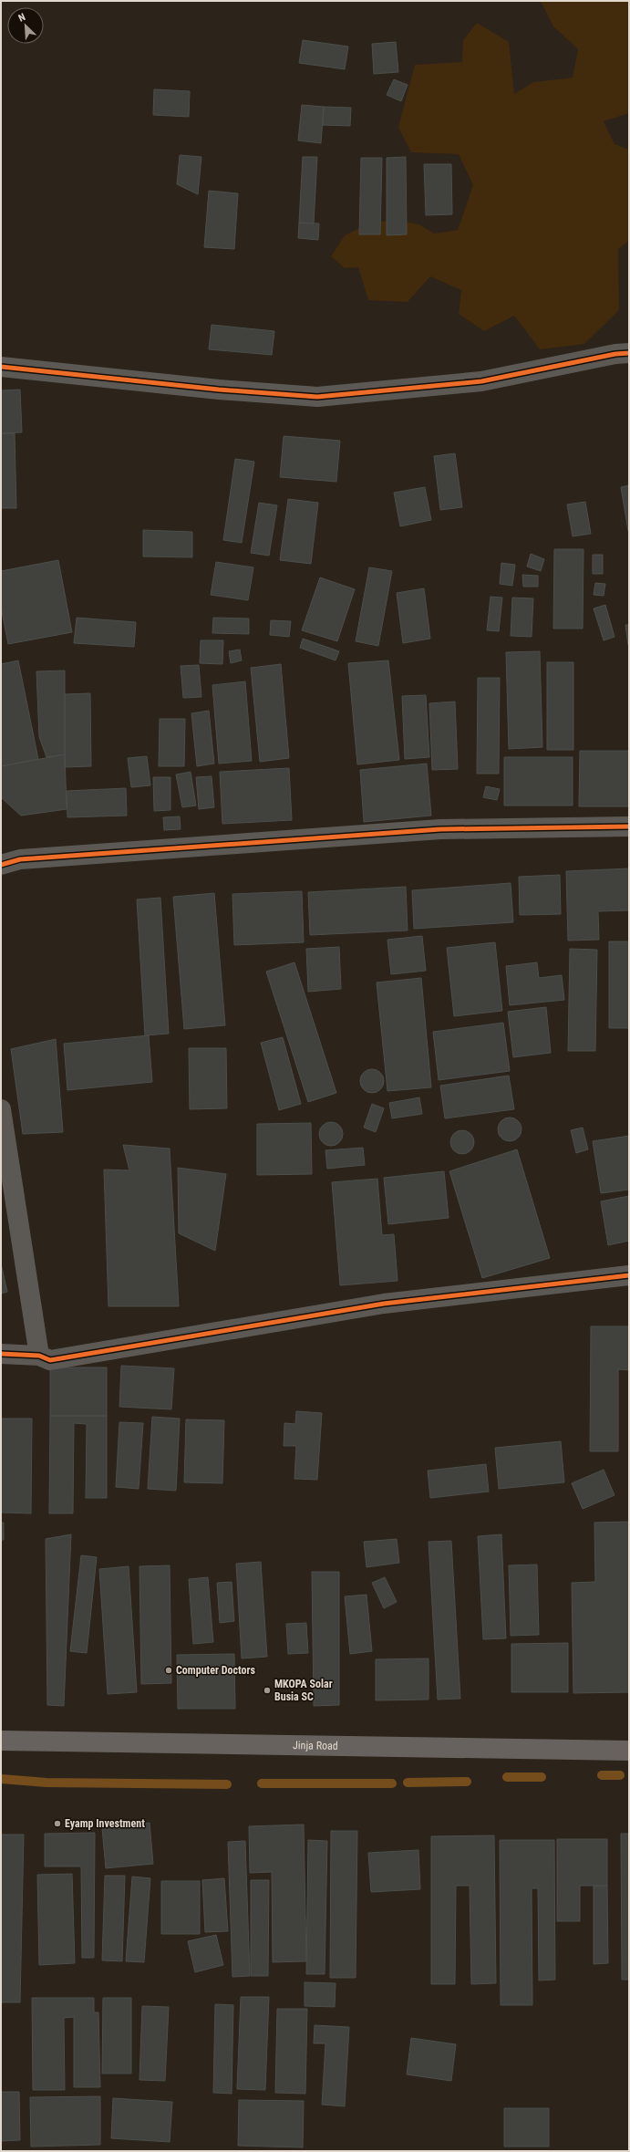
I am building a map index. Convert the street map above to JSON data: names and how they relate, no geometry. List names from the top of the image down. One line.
{"streets":{"main road":["Jinja Road"]},"places":["Computer Doctors","MKOPA Solar Busia SC","Eyamp Investment"],"north":"top left"}
